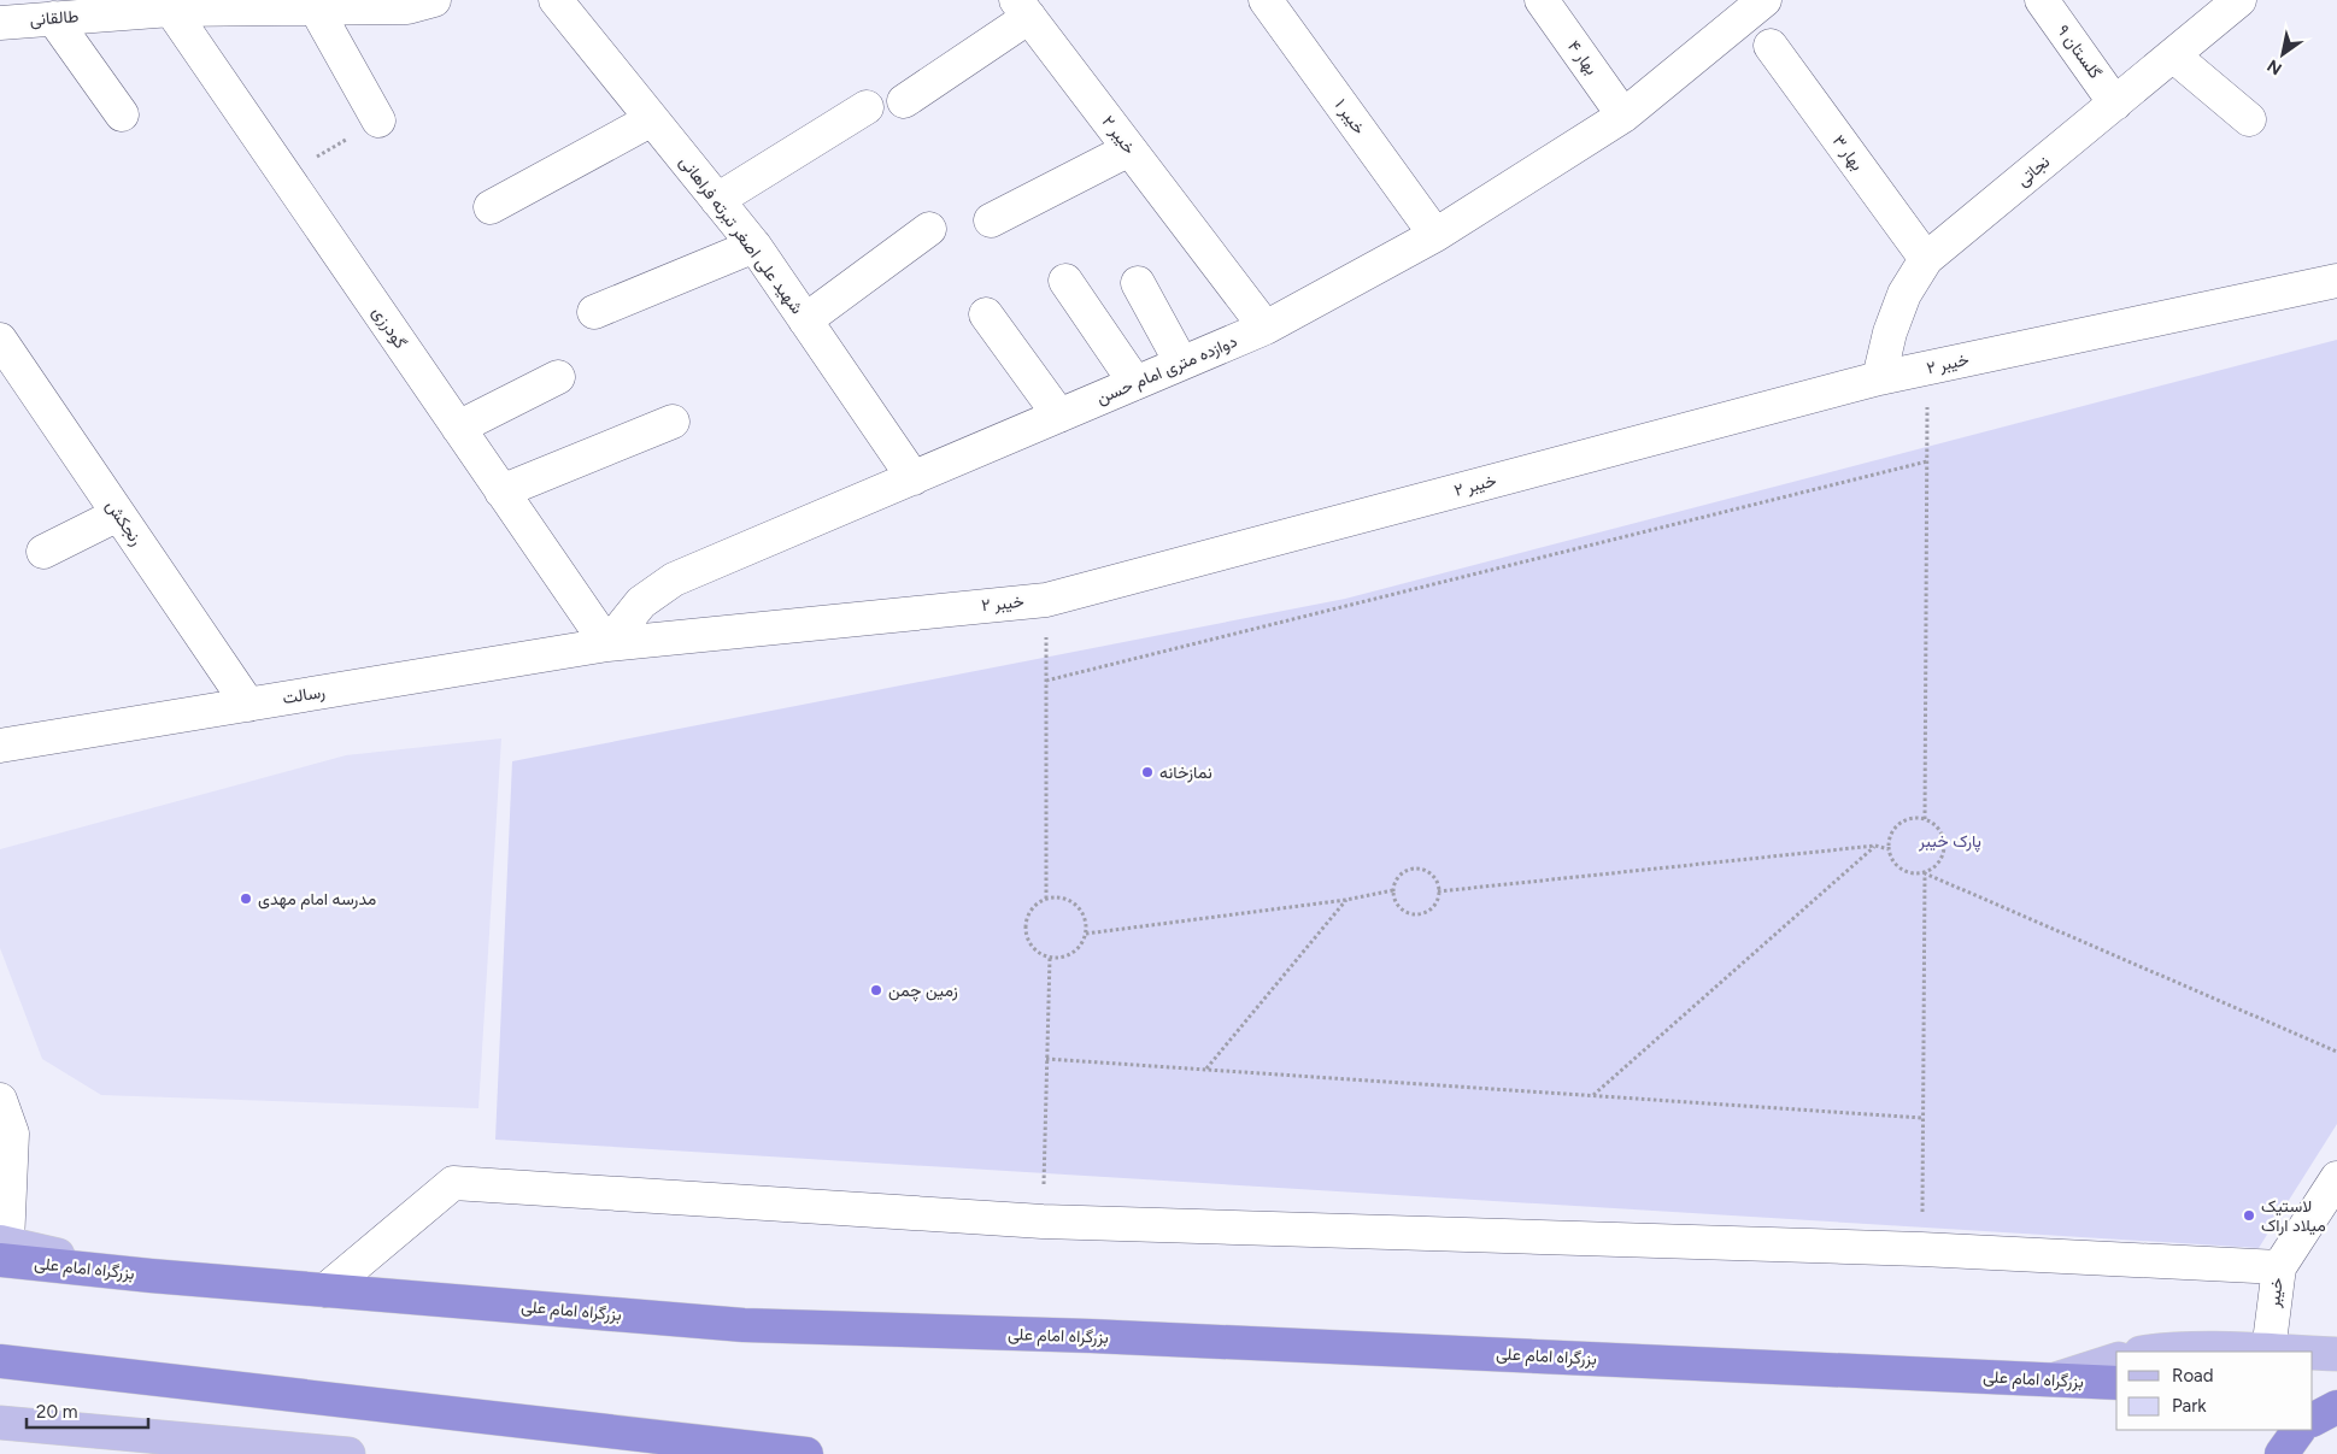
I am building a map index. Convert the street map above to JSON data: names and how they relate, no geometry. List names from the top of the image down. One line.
{"streets":{"highway":["بزرگراه امام علی"],"street":["طالقانی","گلستان ۹","بهار ۴","خیبر ۱","خیبر ۲","بهار ۳","نجاتی","شهید علی اصغر تبرته فراهانی","گودرزی","دوازده متری امام حسن","رنجکش","رسالت","خیبر"]},"crossings":[["طالقانی","گودرزی"],["گلستان ۹","نجاتی"],["بهار ۴","دوازده متری امام حسن"],["خیبر ۱","دوازده متری امام حسن"],["خیبر ۲","نجاتی"],["خیبر ۲","گودرزی"],["خیبر ۲","دوازده متری امام حسن"],["خیبر ۲","رسالت"],["بهار ۳","نجاتی"],["شهید علی اصغر تبرته فراهانی","دوازده متری امام حسن"],["گودرزی","دوازده متری امام حسن"],["گودرزی","رسالت"],["دوازده متری امام حسن","رسالت"],["رنجکش","رسالت"]],"parks":["پارک خیبر"],"places":["نمازخانه","مدرسه امام مهدی","زمین چمن","لاستیک میلاد اراک"],"legend":["Road","Park"],"scale_bar":"20 m","north":"bottom left"}
